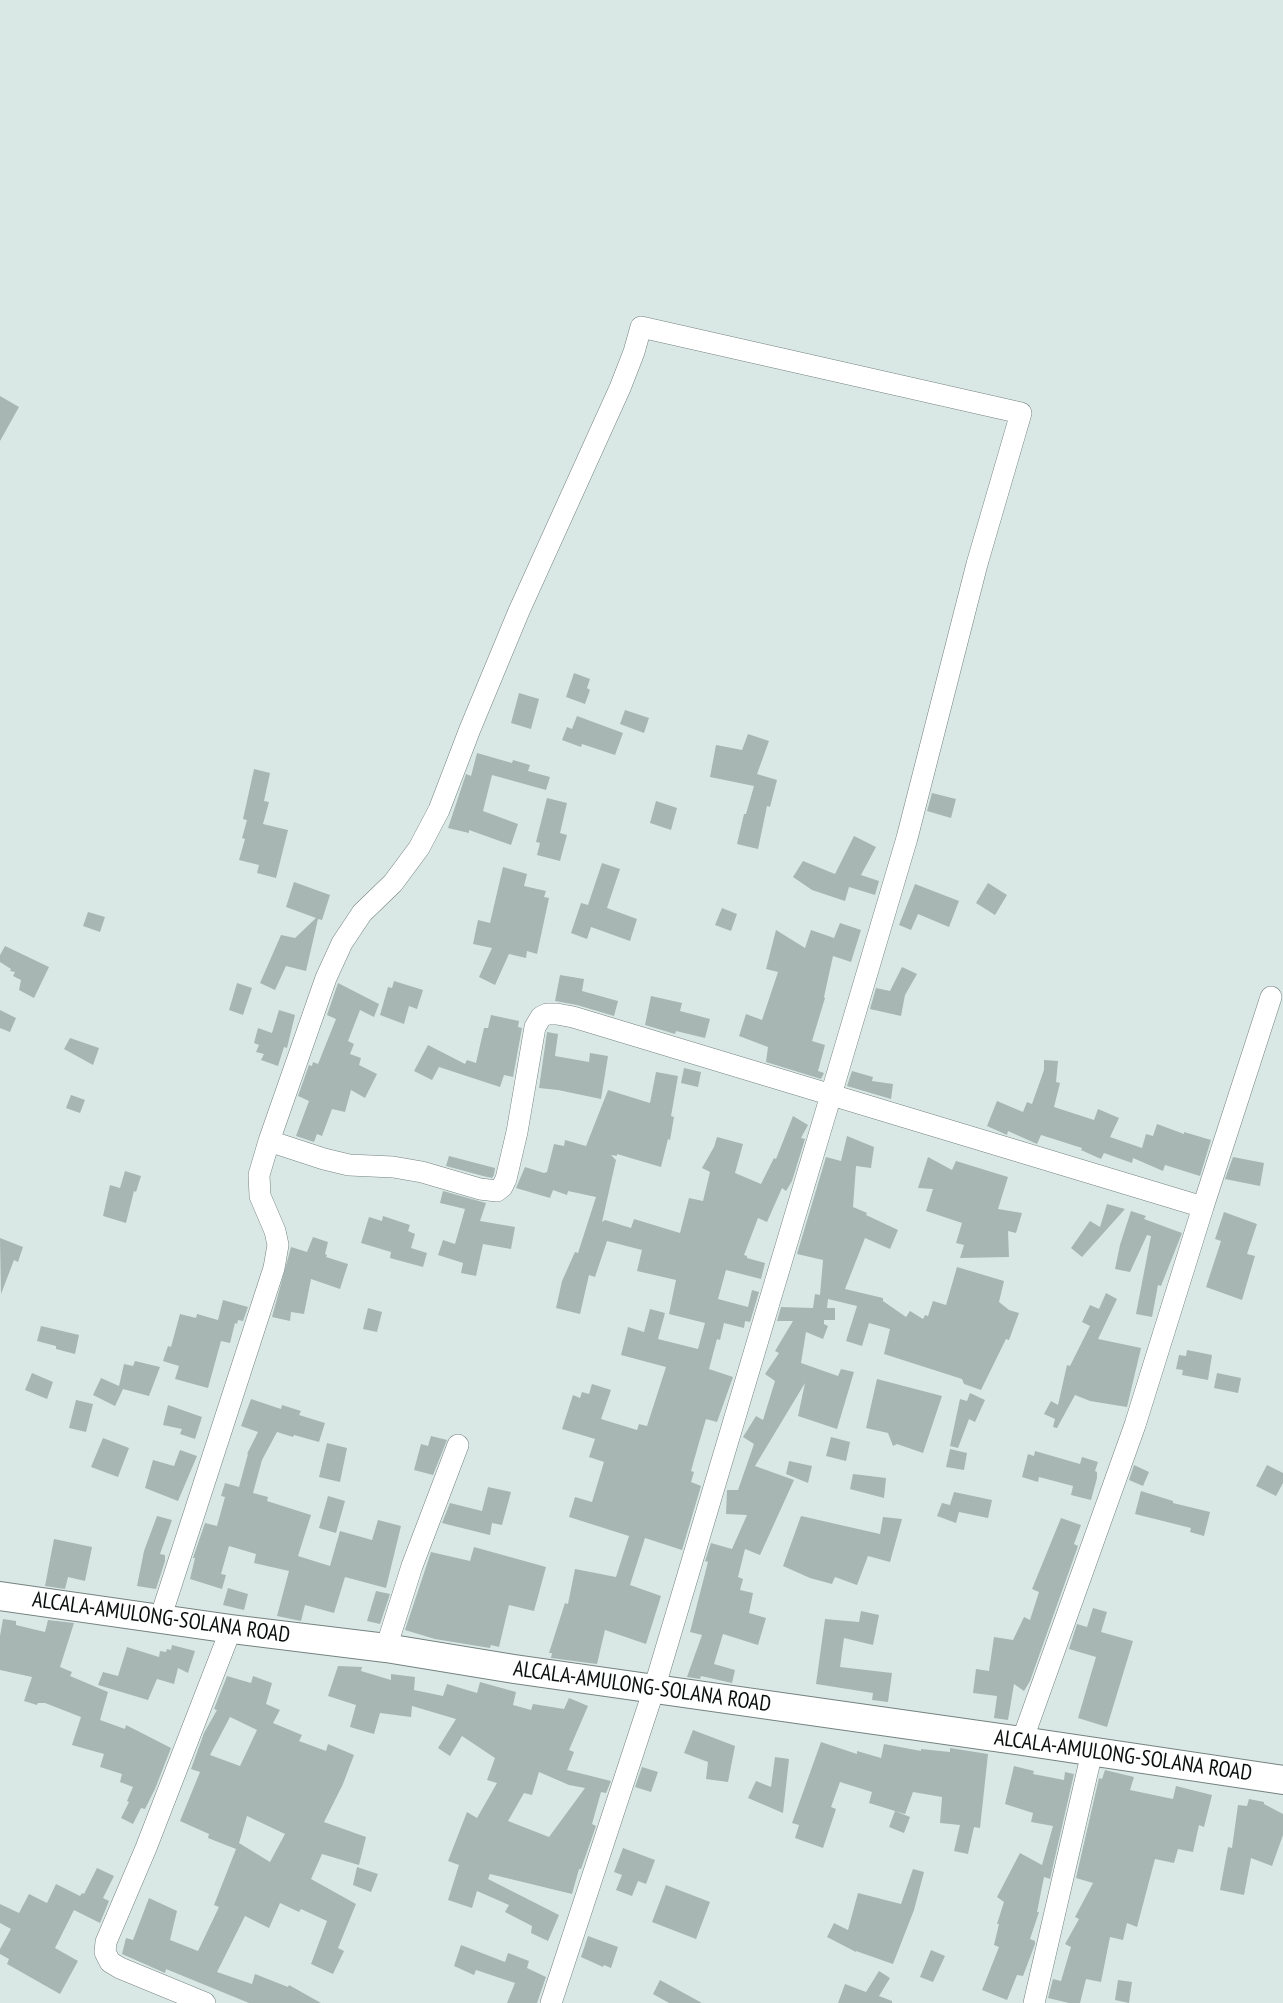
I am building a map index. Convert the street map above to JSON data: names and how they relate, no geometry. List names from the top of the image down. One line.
{"streets":{"main road":["ALCALA-AMULONG-SOLANA ROAD"]}}
